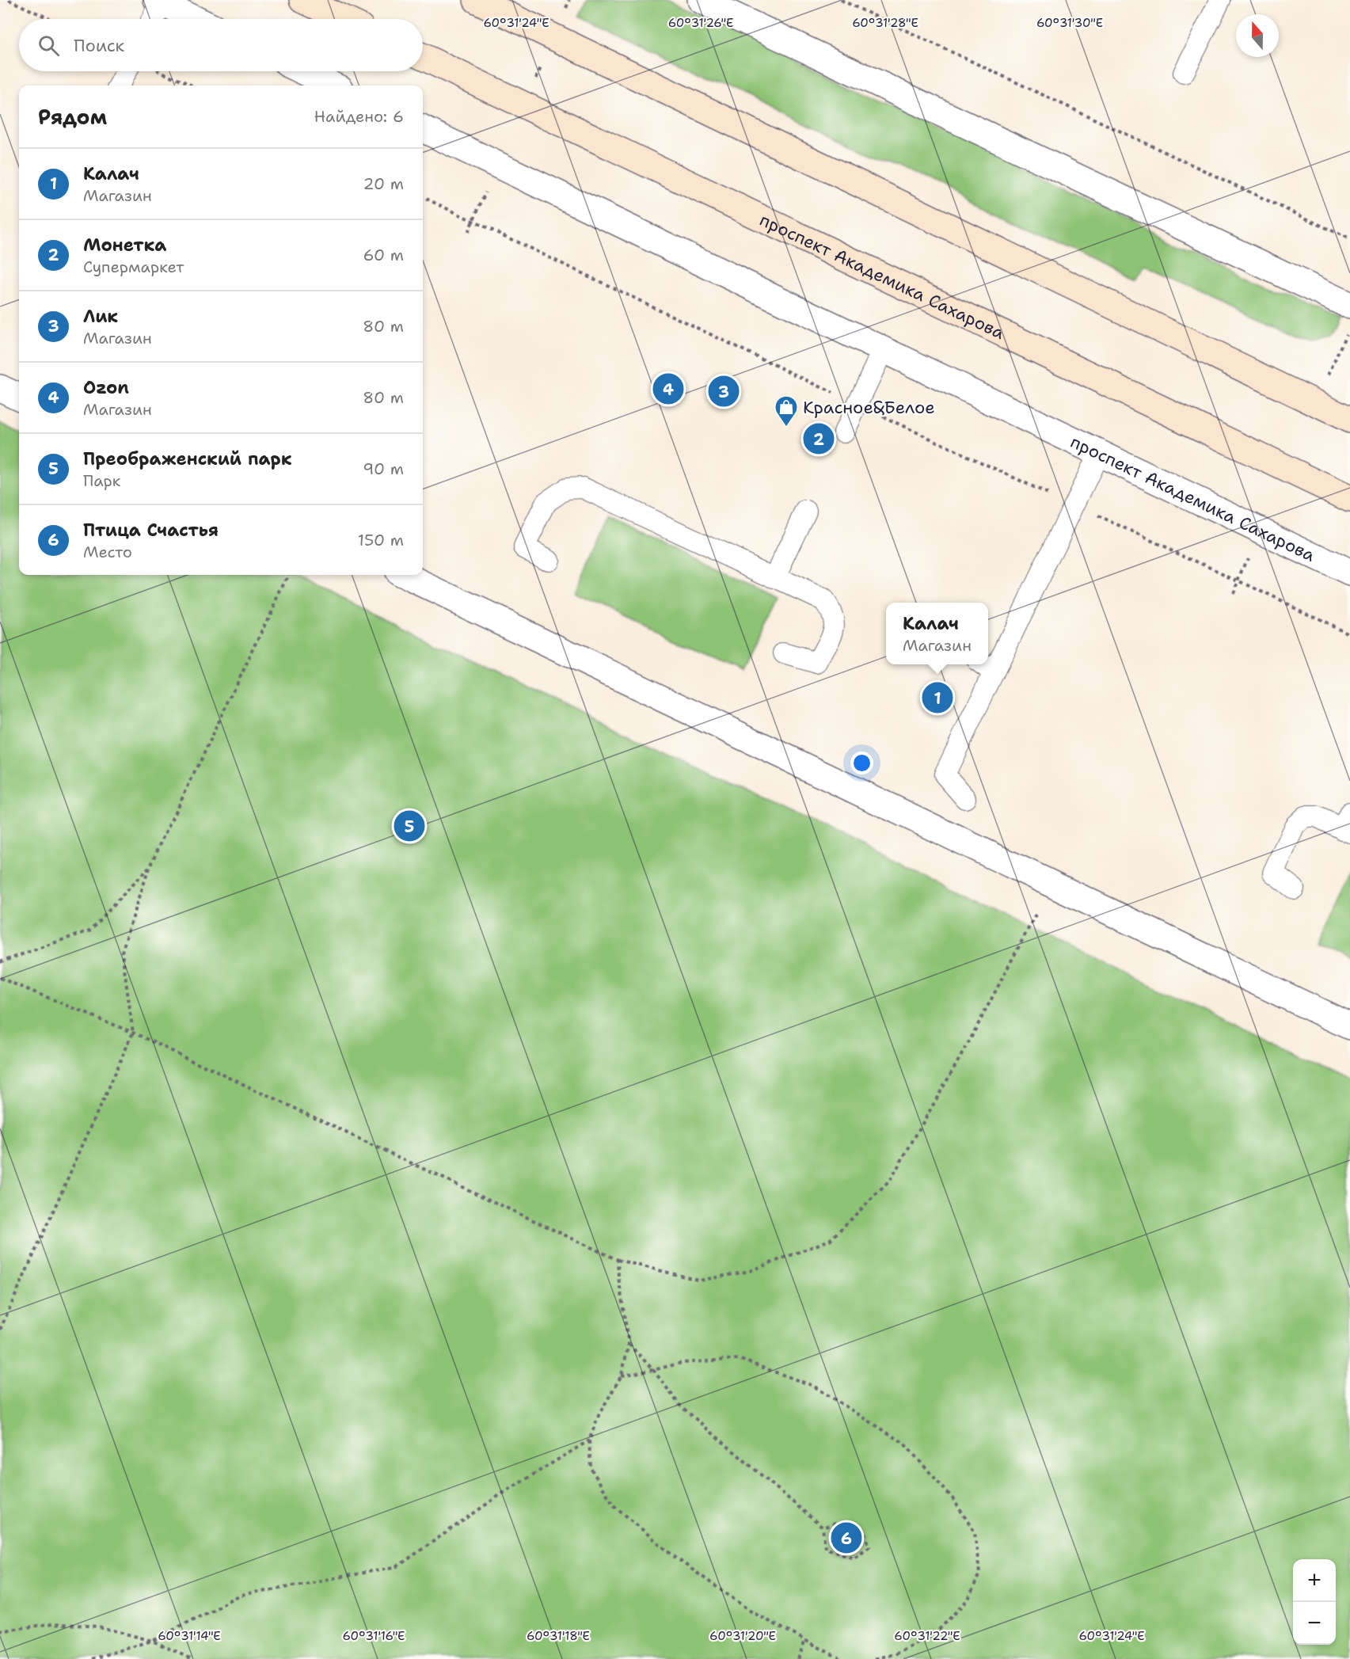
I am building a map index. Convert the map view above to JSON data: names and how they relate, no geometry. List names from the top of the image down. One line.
{"streets":{"main road":["проспект Академика Сахарова"]},"places":{"shop":["Красное&Белое"]},"north":"top","page":{"search":"Поиск","heading":["Рядом","Найдено: 6"],"list":[{"mark":"1","name":"Калач","note":"Магазин","value":"20 m"},{"mark":"2","name":"Монетка","note":"Супермаркет","value":"60 m"},{"mark":"3","name":"Лик","note":"Магазин","value":"80 m"},{"mark":"4","name":"Ozon","note":"Магазин","value":"80 m"},{"mark":"5","name":"Преображенский парк","note":"Парк","value":"90 m"},{"mark":"6","name":"Птица Счастья","note":"Место","value":"150 m"}],"pins":["4","3","2","1","5","6"],"popup":["Калач","Магазин"],"map_buttons":["+","−"]},"coordinates":["60°31'24\"E","60°31'26\"E","60°31'28\"E","60°31'30\"E","60°31'14\"E","60°31'16\"E","60°31'18\"E","60°31'20\"E","60°31'22\"E"]}
